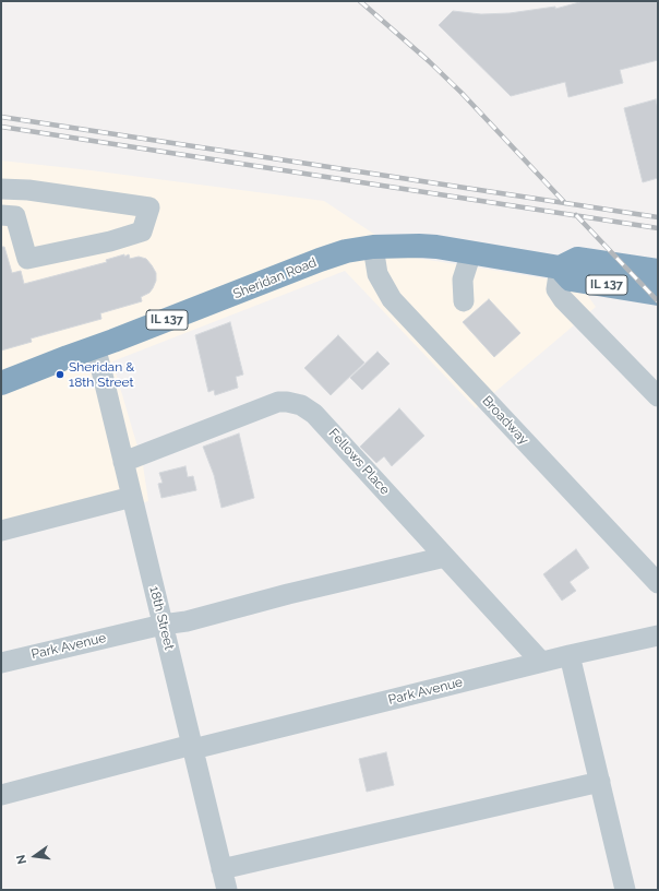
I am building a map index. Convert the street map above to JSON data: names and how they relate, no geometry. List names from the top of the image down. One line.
{"streets":{"highway":["Sheridan Road","IL 137"],"street":["Broadway","Fellows Place","18th Street","Park Avenue"]},"crossings":[["Sheridan Road","IL 137"],["Sheridan Road","Broadway"],["Sheridan Road","18th Street"],["Fellows Place","18th Street"],["Fellows Place","Park Avenue"],["18th Street","Park Avenue"]],"places":["Sheridan & 18th Street"],"north":"left"}
